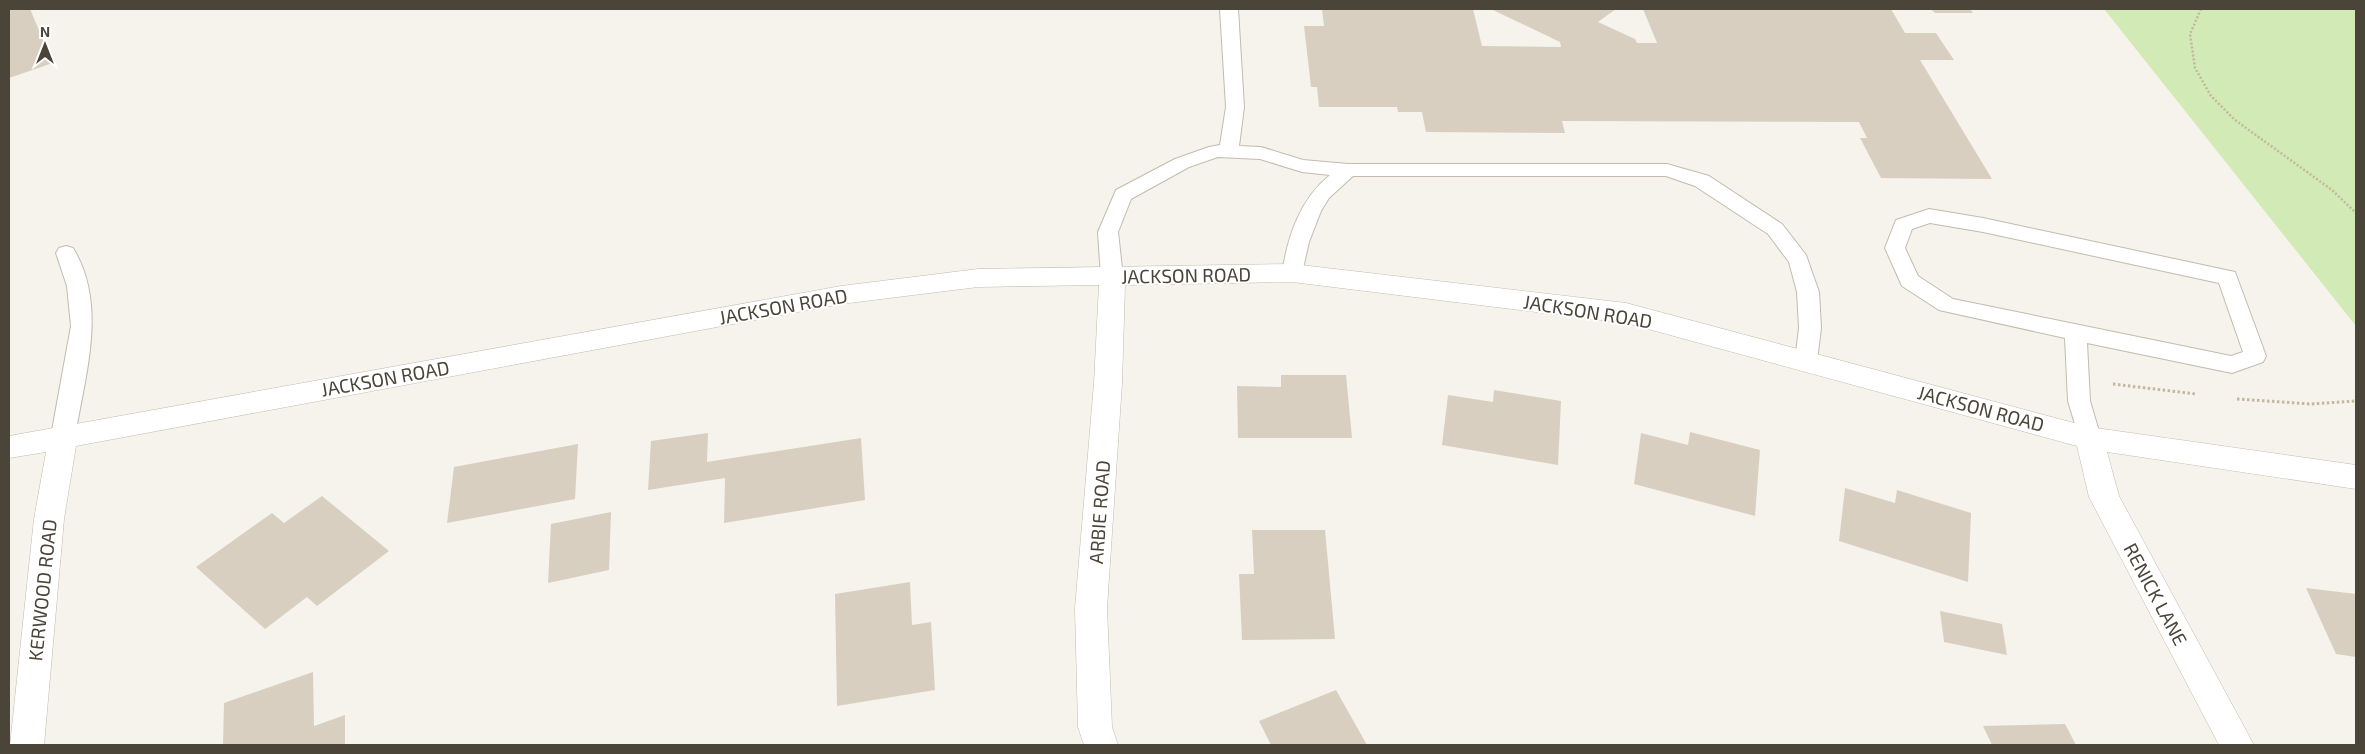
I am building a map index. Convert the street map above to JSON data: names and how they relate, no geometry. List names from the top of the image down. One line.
{"streets":{"street":["JACKSON ROAD","ARBIE ROAD","KERWOOD ROAD","RENICK LANE"]},"crossings":[["JACKSON ROAD","ARBIE ROAD"],["JACKSON ROAD","KERWOOD ROAD"],["JACKSON ROAD","RENICK LANE"]],"north":"top"}
